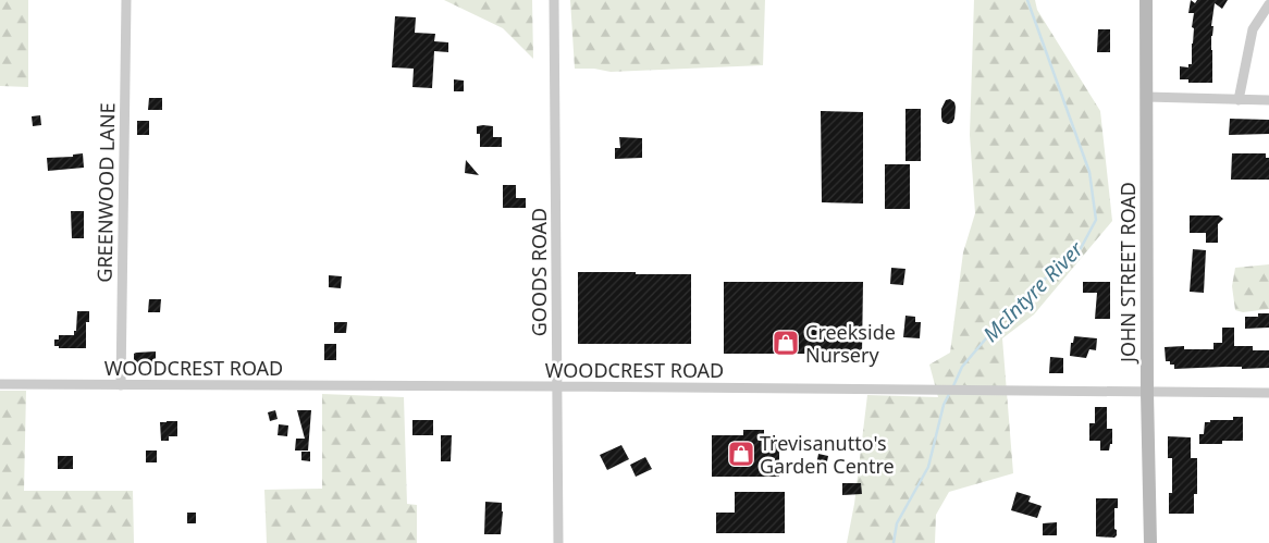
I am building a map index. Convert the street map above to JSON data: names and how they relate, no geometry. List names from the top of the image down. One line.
{"streets":{"main road":["JOHN STREET ROAD"],"street":["GREENWOOD LANE","GOODS ROAD","WOODCREST ROAD"]},"crossings":[["GREENWOOD LANE","WOODCREST ROAD"],["GOODS ROAD","WOODCREST ROAD"],["JOHN STREET ROAD","WOODCREST ROAD"]],"water":["McIntyre River"],"places":{"shop":["Creekside Nursery","Trevisanutto's Garden Centre"]}}
